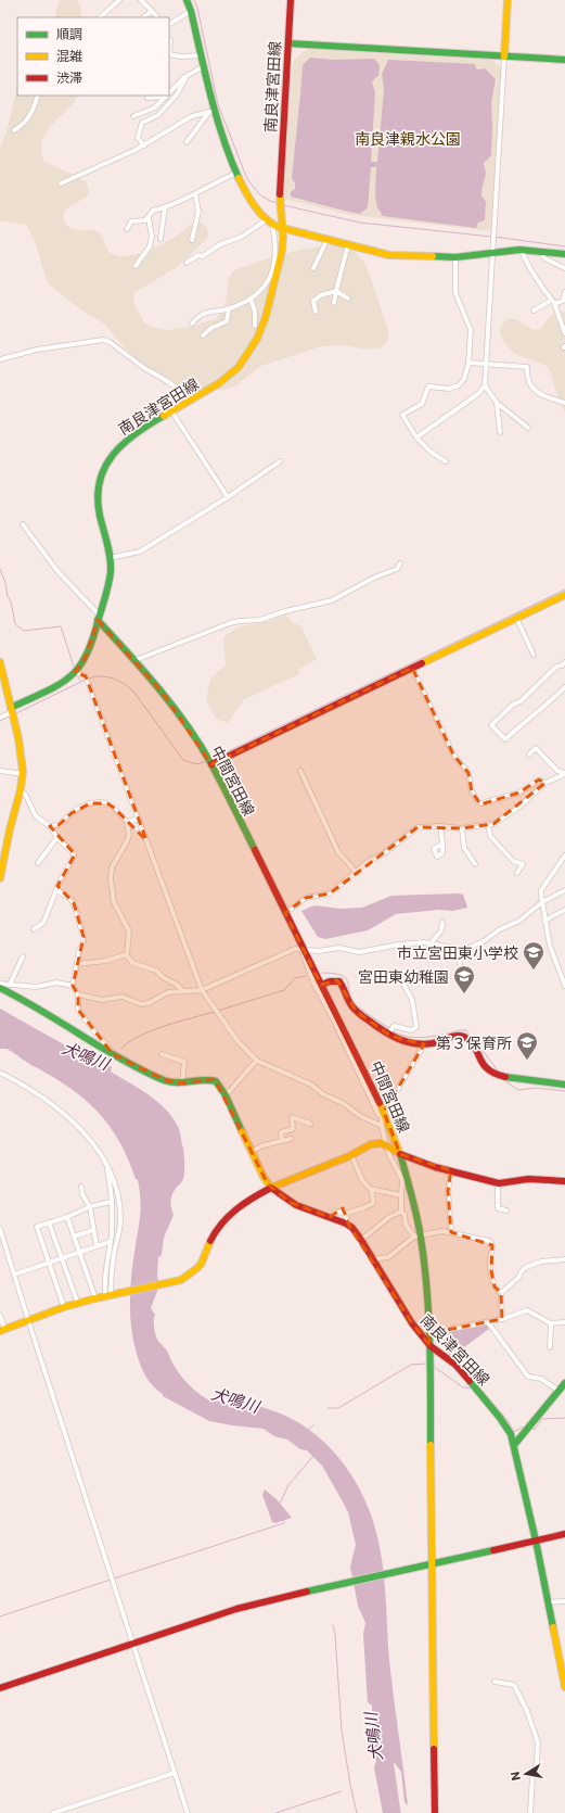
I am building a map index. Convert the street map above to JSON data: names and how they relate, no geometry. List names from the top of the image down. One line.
{"streets":{"street":["南良津宮田線","中間宮田線"]},"crossings":[["南良津宮田線","中間宮田線"]],"water":["犬鳴川"],"parks":["南良津親水公園"],"places":{"school or university":["市立宮田東小学校","宮田東幼稚園","第３保育所"]},"legend":["順調","混雑","渋滞"],"north":"left"}
